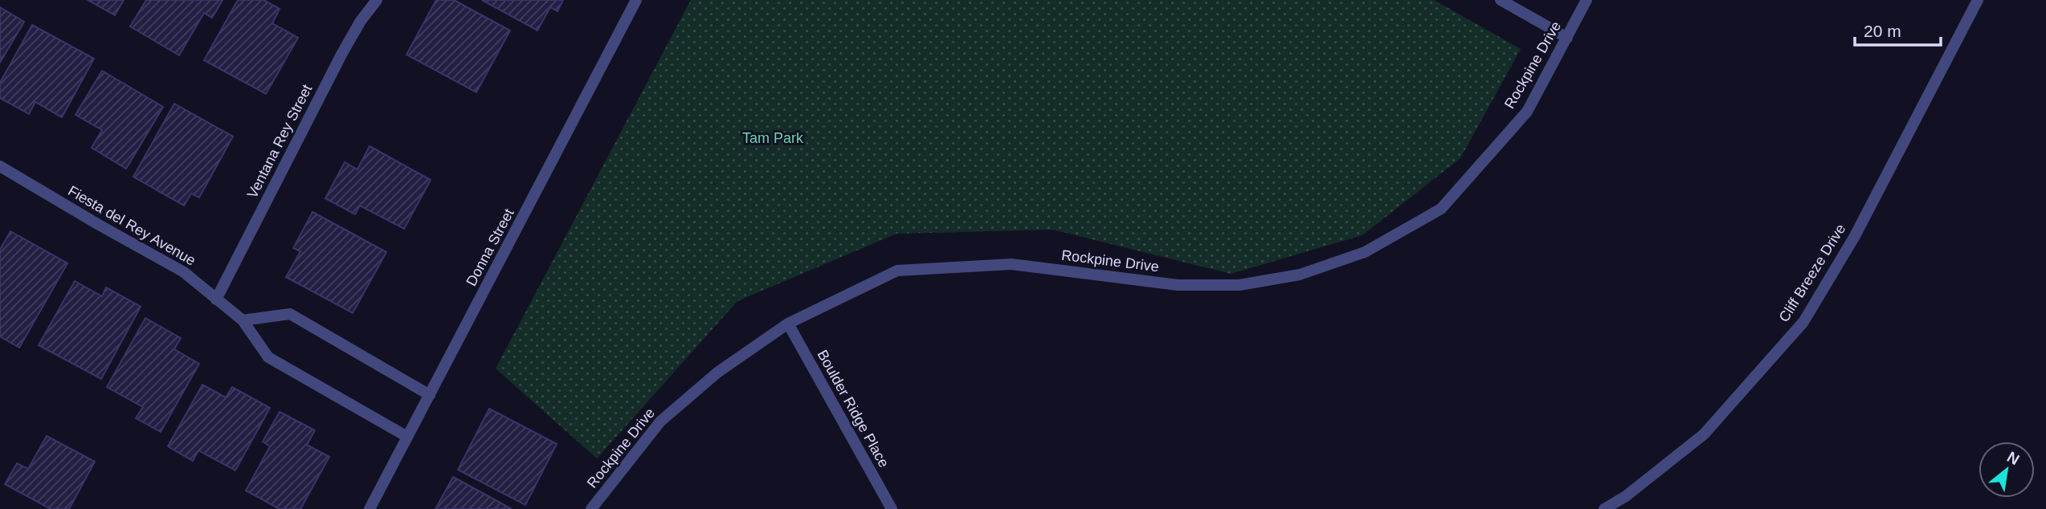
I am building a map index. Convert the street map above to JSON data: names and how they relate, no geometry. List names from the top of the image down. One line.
{"streets":{"street":["Rockpine Drive","Ventana Rey Street","Fiesta del Rey Avenue","Donna Street","Cliff Breeze Drive","Boulder Ridge Place"]},"crossings":[["Rockpine Drive","Boulder Ridge Place"],["Ventana Rey Street","Fiesta del Rey Avenue"],["Fiesta del Rey Avenue","Donna Street"]],"parks":["Tam Park"],"scale_bar":"20 m","north":"top right"}
